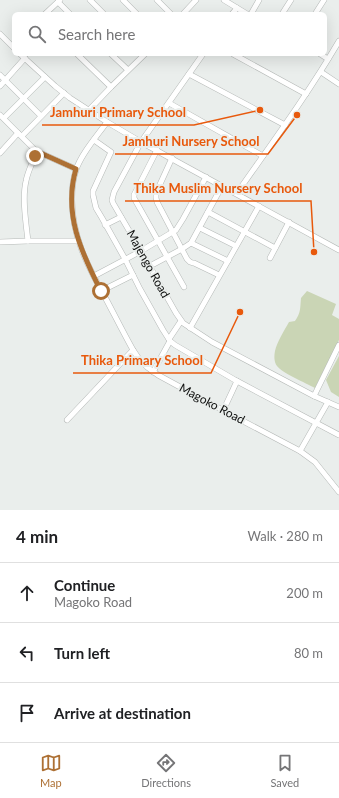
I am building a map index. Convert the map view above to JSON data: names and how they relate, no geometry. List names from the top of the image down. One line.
{"streets":{"street":["Majengo Road","Magoko Road"]},"places":["Jamhuri Primary School","Jamhuri Nursery School","Thika Muslim Nursery School","Thika Primary School"],"page":{"search":"Search here","heading":["4 min","Walk · 280 m"],"list":[["Continue","Magoko Road","200 m"],["Turn left","80 m"],"Arrive at destination"],"nav":["Map","Directions","Saved"]}}
